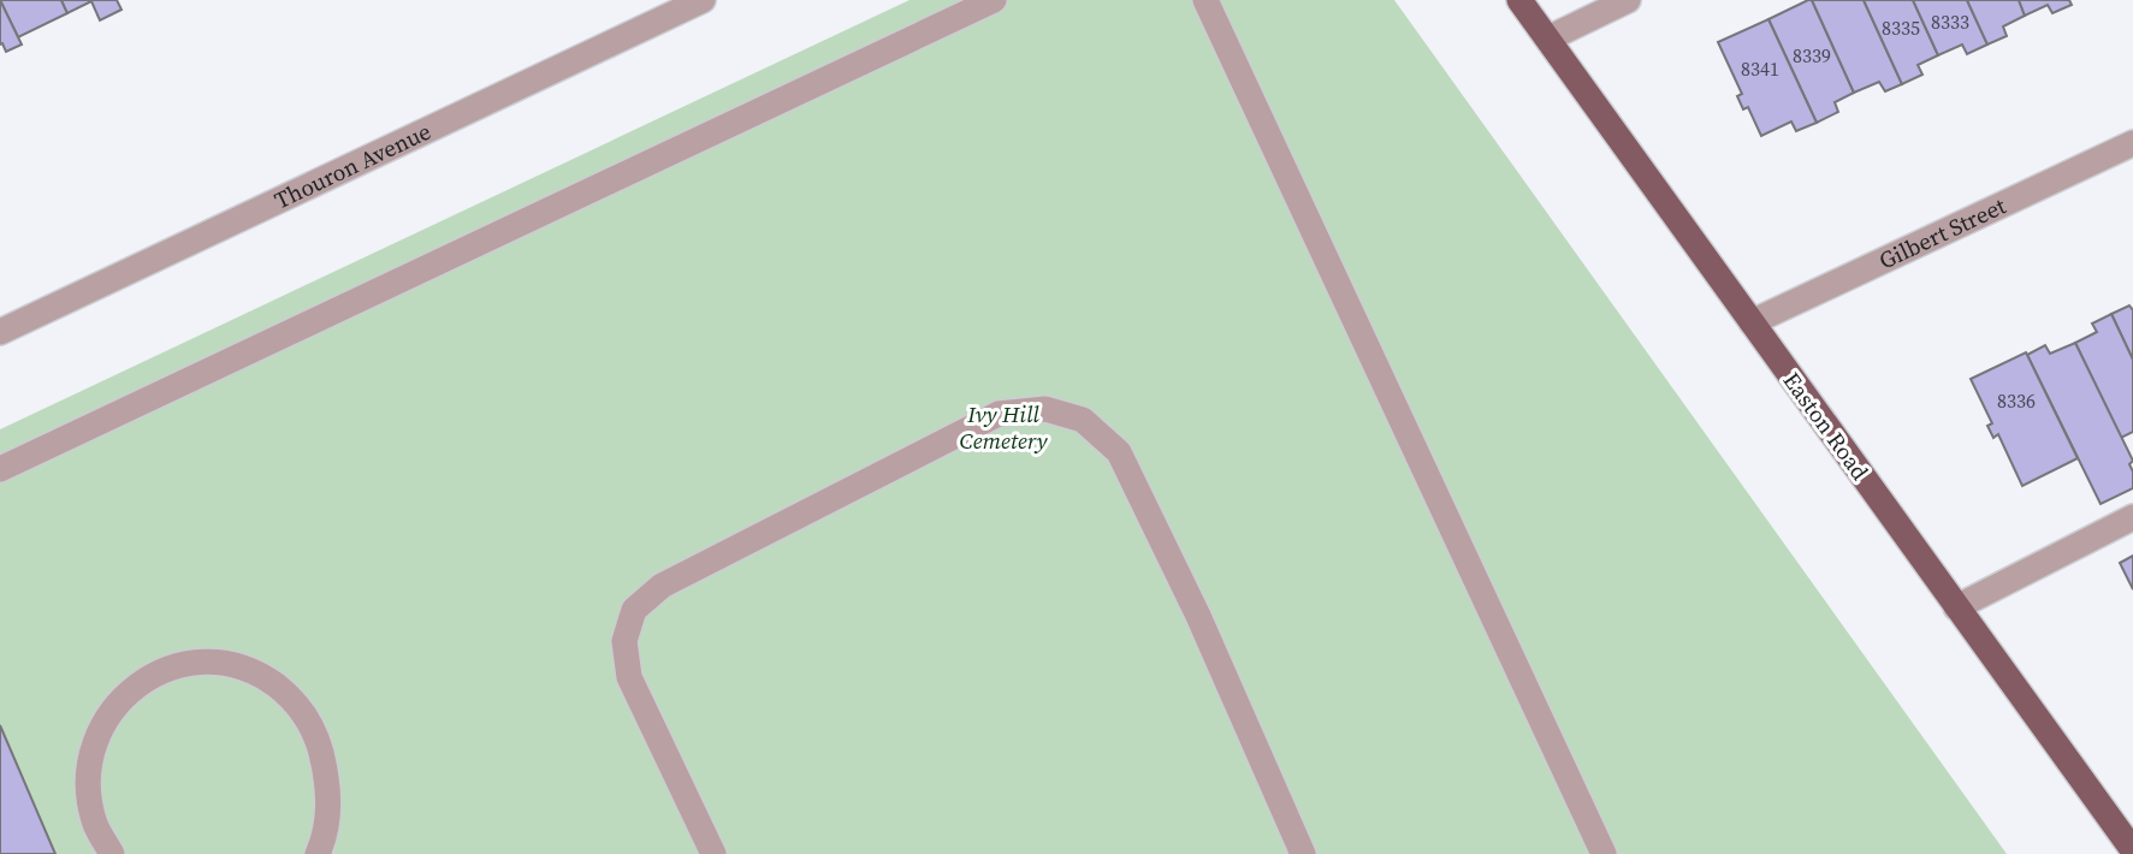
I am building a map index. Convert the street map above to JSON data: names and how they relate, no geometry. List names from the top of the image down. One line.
{"streets":{"main road":["Easton Road"],"street":["Thouron Avenue","Gilbert Street"]},"crossings":[["Gilbert Street","Easton Road"]],"parks":["Ivy Hill Cemetery"],"house_numbers":["8333","8335","8339","8341","8336"]}
